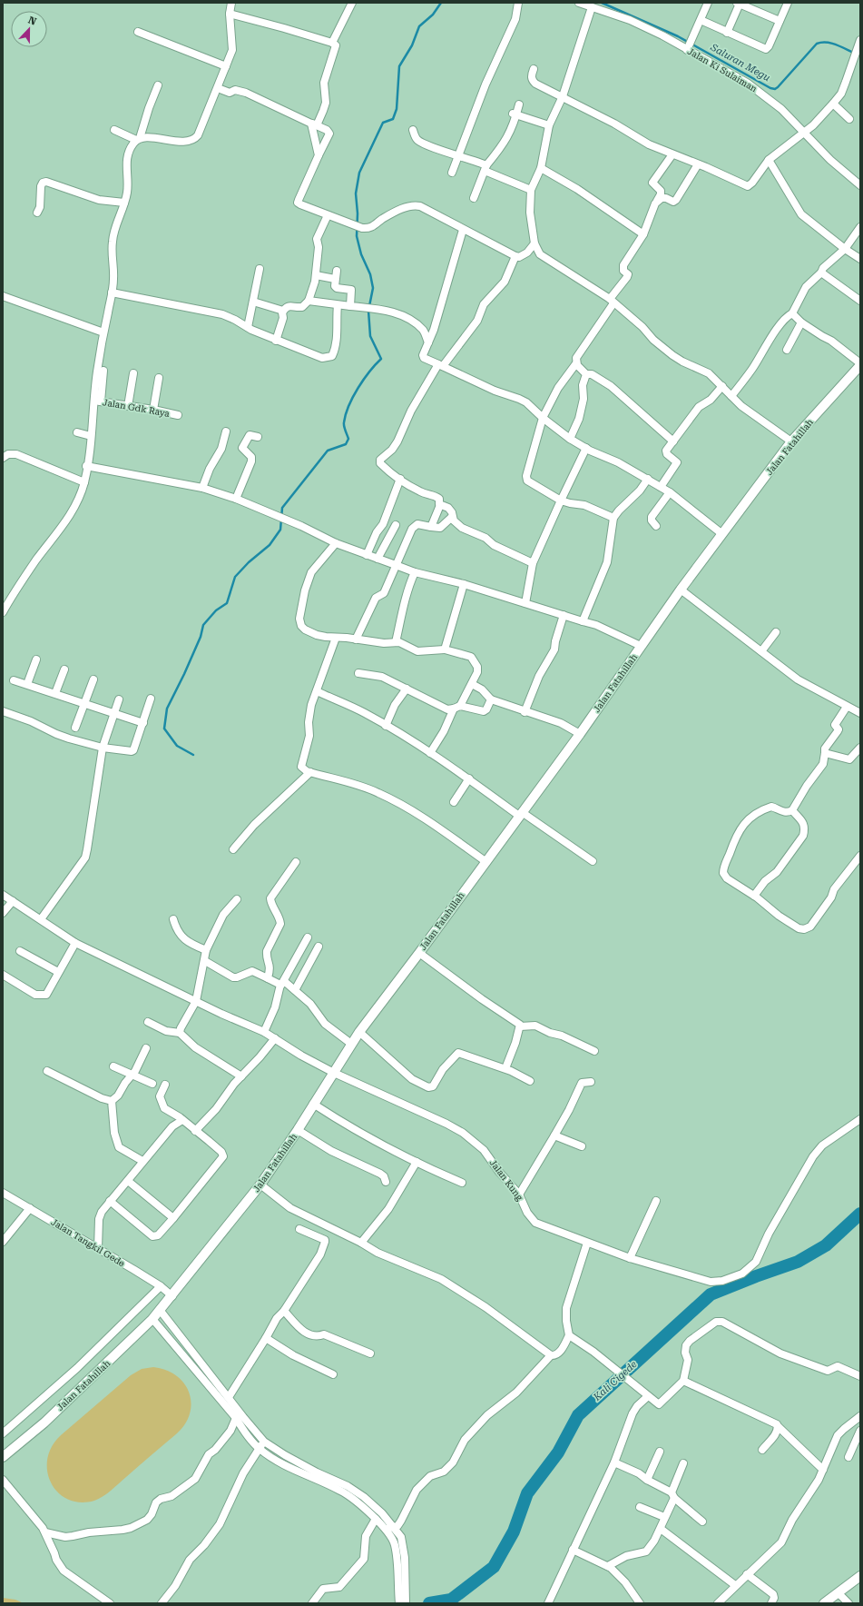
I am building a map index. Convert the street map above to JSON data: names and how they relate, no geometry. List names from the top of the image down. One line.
{"streets":{"street":["Jalan Ki Sulaiman","Jalan Gdk Raya","Jalan Fatahillah","Jalan Kung","Jalan Tangkil Gede"]},"crossings":[["Jalan Fatahillah","Jalan Kung"],["Jalan Fatahillah","Jalan Tangkil Gede"]],"water":["Saluran Megu","Kali Cigede"],"north":"top"}
